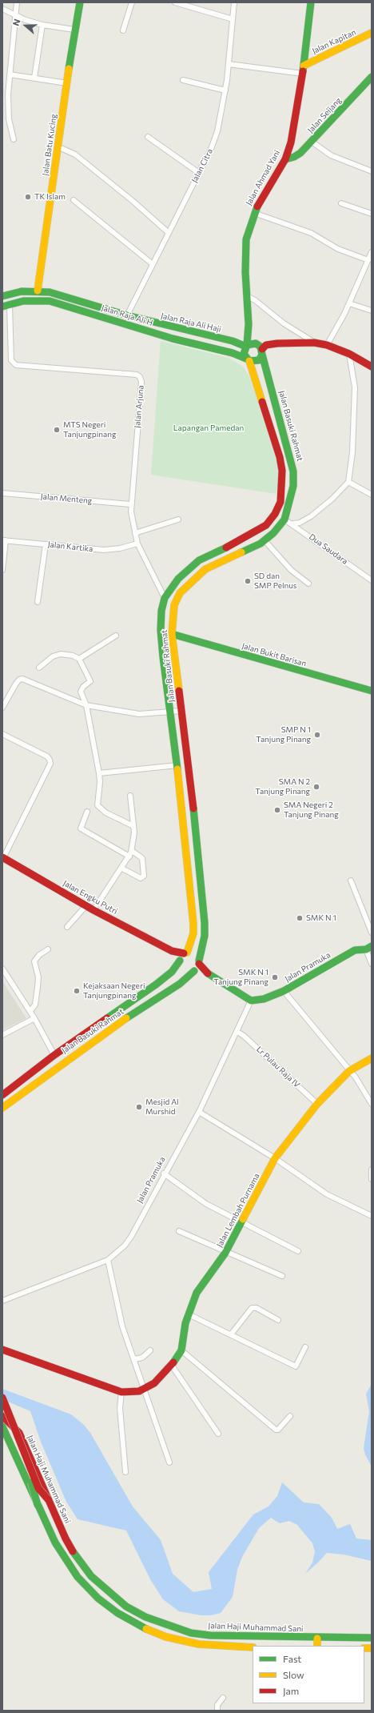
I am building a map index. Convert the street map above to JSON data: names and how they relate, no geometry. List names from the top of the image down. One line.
{"streets":{"main road":["Jalan Kapitan","Jalan Seijang","Jalan Batu Kucing","Jalan Ahmad Yani","Jalan Raja Ali H","Jalan Raja Ali Haji","Jalan Basuki Rahmat","Jalan Bukit Barisan","Jalan Engku Putri","Jalan Pramuka","Jalan Lembah Purnama","Jalan Haji Muhammad Sani"],"street":["Jalan Citra","Jalan Arjuna","Jalan Menteng","Jalan Kartika","Dua Saudara","Lr Pulau Raja IV"]},"crossings":[["Jalan Kapitan","Jalan Ahmad Yani"],["Jalan Seijang","Jalan Ahmad Yani"],["Jalan Batu Kucing","Jalan Raja Ali Haji"],["Jalan Citra","Jalan Raja Ali Haji"],["Jalan Ahmad Yani","Jalan Raja Ali H"],["Jalan Ahmad Yani","Jalan Raja Ali Haji"],["Jalan Ahmad Yani","Jalan Basuki Rahmat"],["Jalan Raja Ali H","Jalan Raja Ali Haji"],["Jalan Raja Ali H","Jalan Arjuna"],["Jalan Raja Ali H","Jalan Basuki Rahmat"],["Jalan Raja Ali Haji","Jalan Basuki Rahmat"],["Jalan Arjuna","Jalan Basuki Rahmat"],["Jalan Arjuna","Jalan Menteng"],["Jalan Arjuna","Jalan Kartika"],["Jalan Basuki Rahmat","Dua Saudara"],["Jalan Basuki Rahmat","Jalan Bukit Barisan"],["Jalan Basuki Rahmat","Jalan Engku Putri"],["Jalan Pramuka","Lr Pulau Raja IV"],["Lr Pulau Raja IV","Jalan Lembah Purnama"]],"parks":["Lapangan Pamedan"],"places":["TK Islam","MTS Negeri Tanjungpinang","SD dan SMP Pelnus","SMP N 1 Tanjung Pinang","SMA N 2 Tanjung Pinang","SMA Negeri 2 Tanjung Pinang","SMK N 1","SMK N 1 Tanjung Pinang","Kejaksaan Negeri Tanjungpinang","Mesjid Al Murshid"],"legend":["Fast","Slow","Jam"],"north":"left"}
